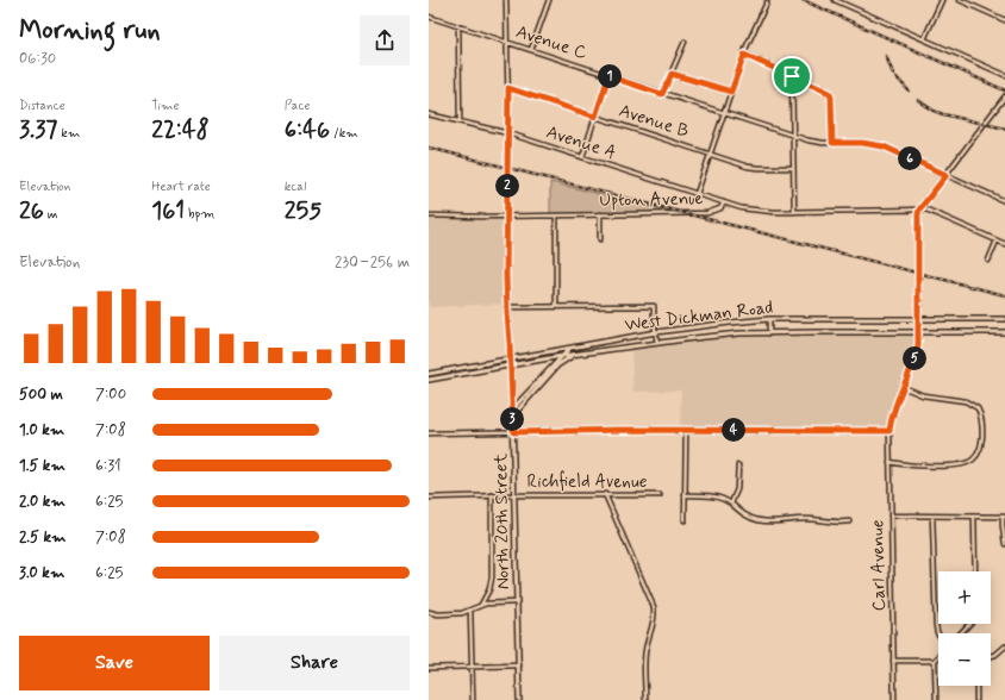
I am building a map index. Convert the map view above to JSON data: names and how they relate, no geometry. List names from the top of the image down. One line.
{"streets":{"main road":["West Dickman Road","North 20th Street"],"street":["Avenue C","Avenue B","Avenue A","Upton Avenue","Richfield Avenue","Carl Avenue"]},"crossings":[["Avenue C","North 20th Street"],["Avenue B","North 20th Street"],["Avenue A","Upton Avenue"],["Avenue A","North 20th Street"],["Upton Avenue","North 20th Street"],["Upton Avenue","Carl Avenue"],["West Dickman Road","North 20th Street"],["West Dickman Road","Carl Avenue"],["Richfield Avenue","North 20th Street"]],"page":{"heading":["Morning run","06:30"],"pins":["1","6","2","5","3","4"],"stats":[["Distance","3.37 km"],["Time","22:48"],["Pace","6:46 /km"],["Elevation","26 m"],["Heart rate","161 bpm"],["kcal","255"]],"chart":["Elevation","230–256 m"],"list":[{"name":"500 m","note":"7:00"},{"name":"1.0 km","note":"7:08"},{"name":"1.5 km","note":"6:31"},{"name":"2.0 km","note":"6:25"},{"name":"2.5 km","note":"7:08"},{"name":"3.0 km","note":"6:25"}],"map_buttons":["+","−"],"buttons":["Save","Share"]}}
